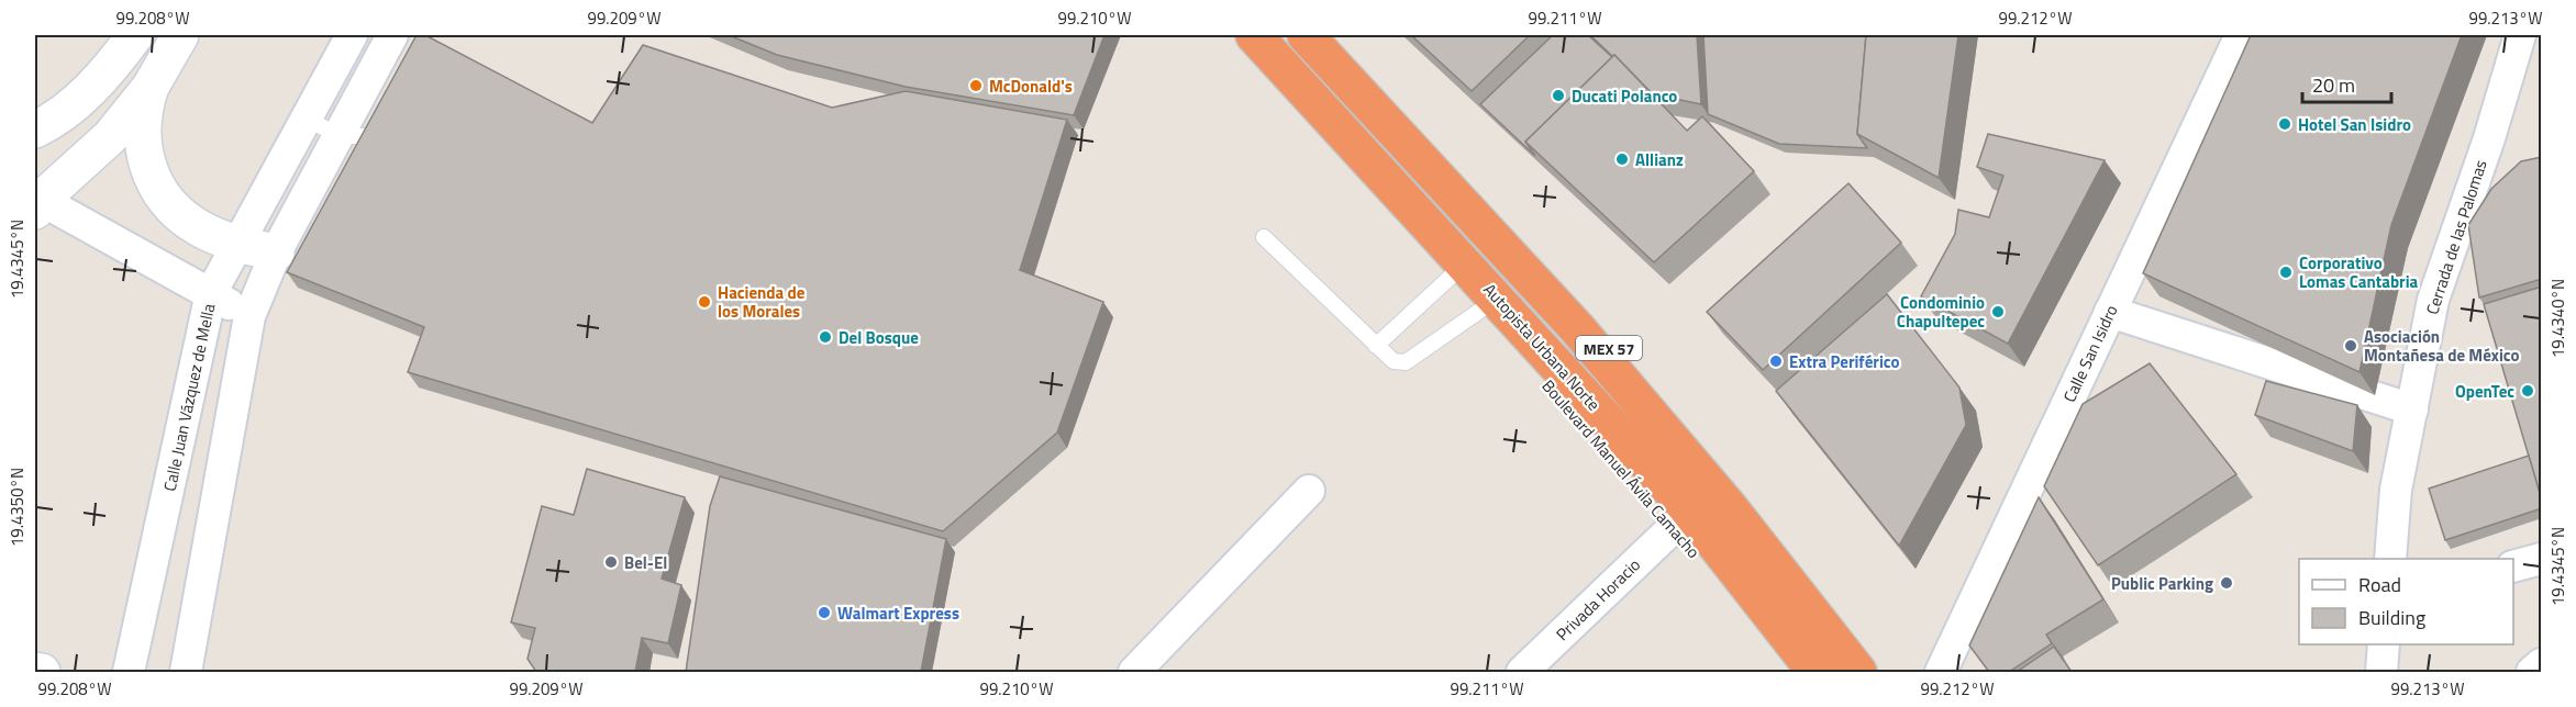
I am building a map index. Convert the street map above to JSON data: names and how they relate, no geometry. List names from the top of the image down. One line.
{"streets":{"highway":["Autopista Urbana Norte","MEX 57","Boulevard Manuel Ávila Camacho"],"street":["Cerrada de las Palomas","Calle San Isidro","Calle Juan Vázquez de Mella","Privada Horacio"]},"crossings":[["Boulevard Manuel Ávila Camacho","Privada Horacio"]],"places":["McDonald's","Ducati Polanco","Hotel San Isidro","Allianz","Corporativo Lomas Cantabria","Hacienda de los Morales","Condominio Chapultepec","Del Bosque","Asociación Montañesa de México","Extra Periférico","OpenTec","Bel-El","Public Parking","Walmart Express"],"legend":["Road","Building"],"scale_bar":"20 m","coordinates":["99.208°W","99.209°W","99.210°W","99.211°W","99.212°W","99.213°W","19.4345°N","19.4340°N","19.4350°N"]}
